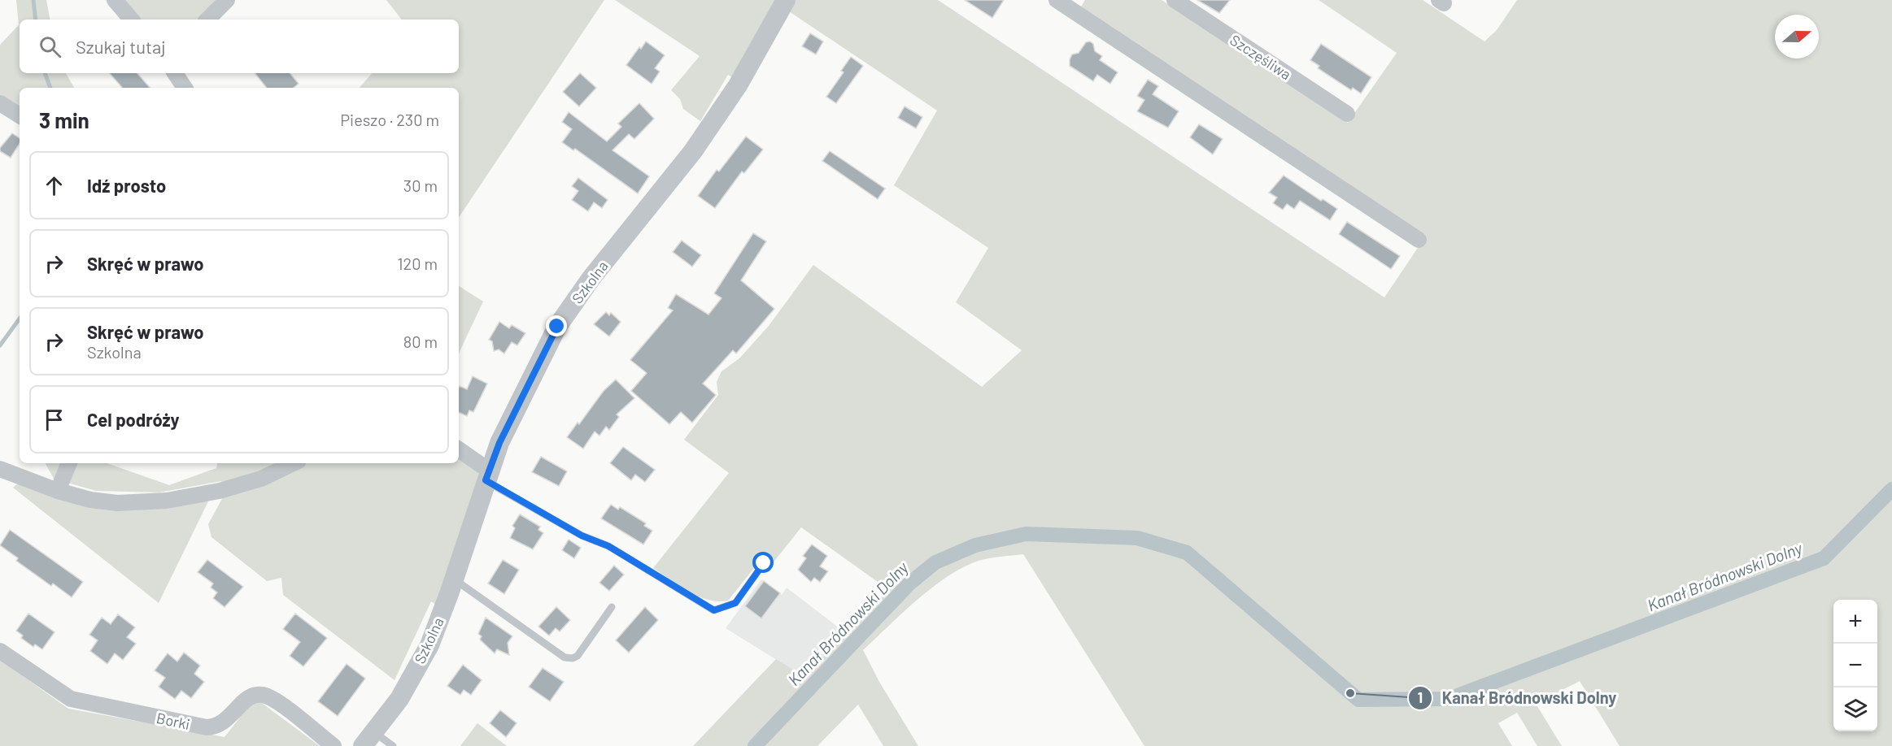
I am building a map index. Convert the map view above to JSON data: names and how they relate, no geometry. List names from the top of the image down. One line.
{"streets":{"street":["Szczęśliwa","Szkolna","Borki"]},"water":["Kanał Bródnowski Dolny"],"places":["Kanał Bródnowski Dolny"],"north":"right","page":{"search":"Szukaj tutaj","heading":["3 min","Pieszo · 230 m"],"list":[["Idź prosto","30 m"],["Skręć w prawo","120 m"],["Skręć w prawo","Szkolna","80 m"],"Cel podróży"],"map_buttons":["+","−"]}}
